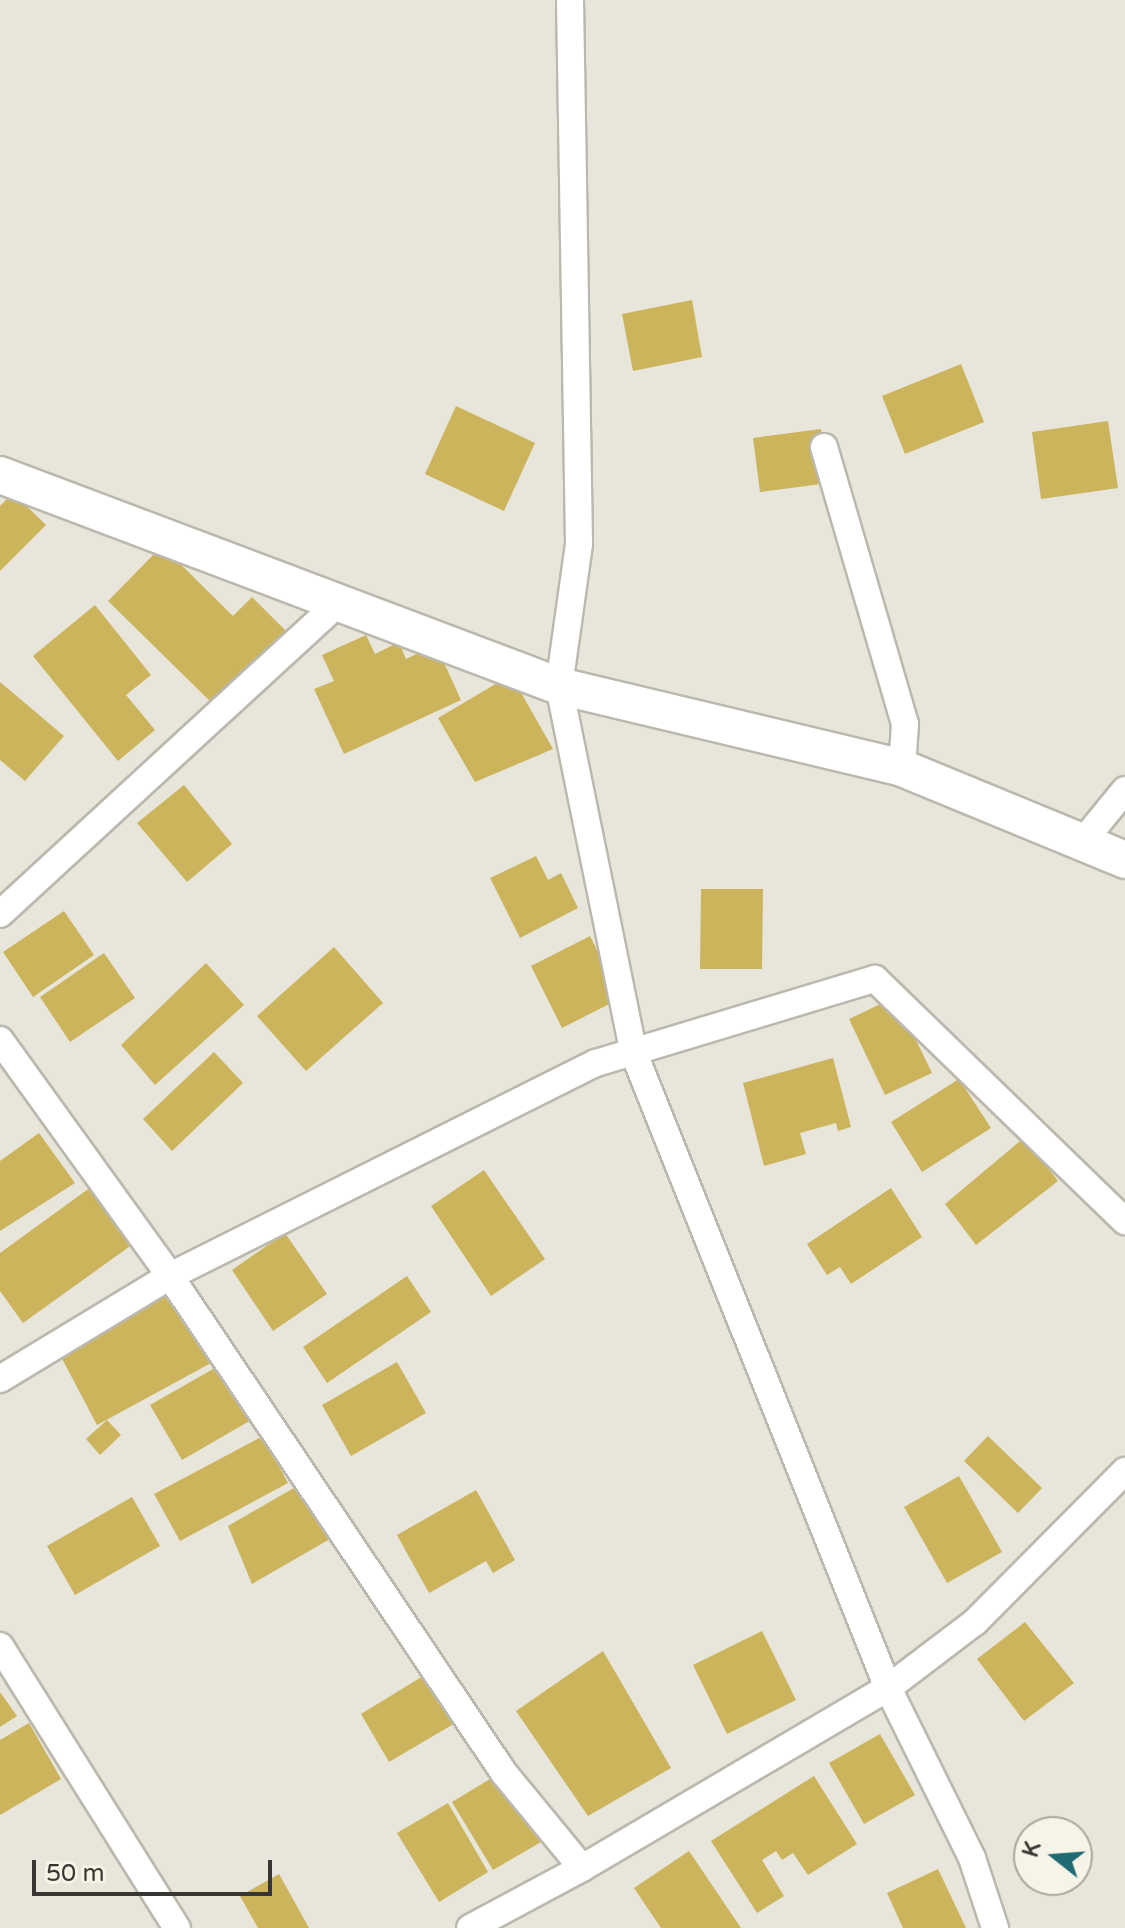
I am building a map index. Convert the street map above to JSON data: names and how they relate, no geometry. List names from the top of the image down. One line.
{"scale_bar":"50 m","north":"left"}
